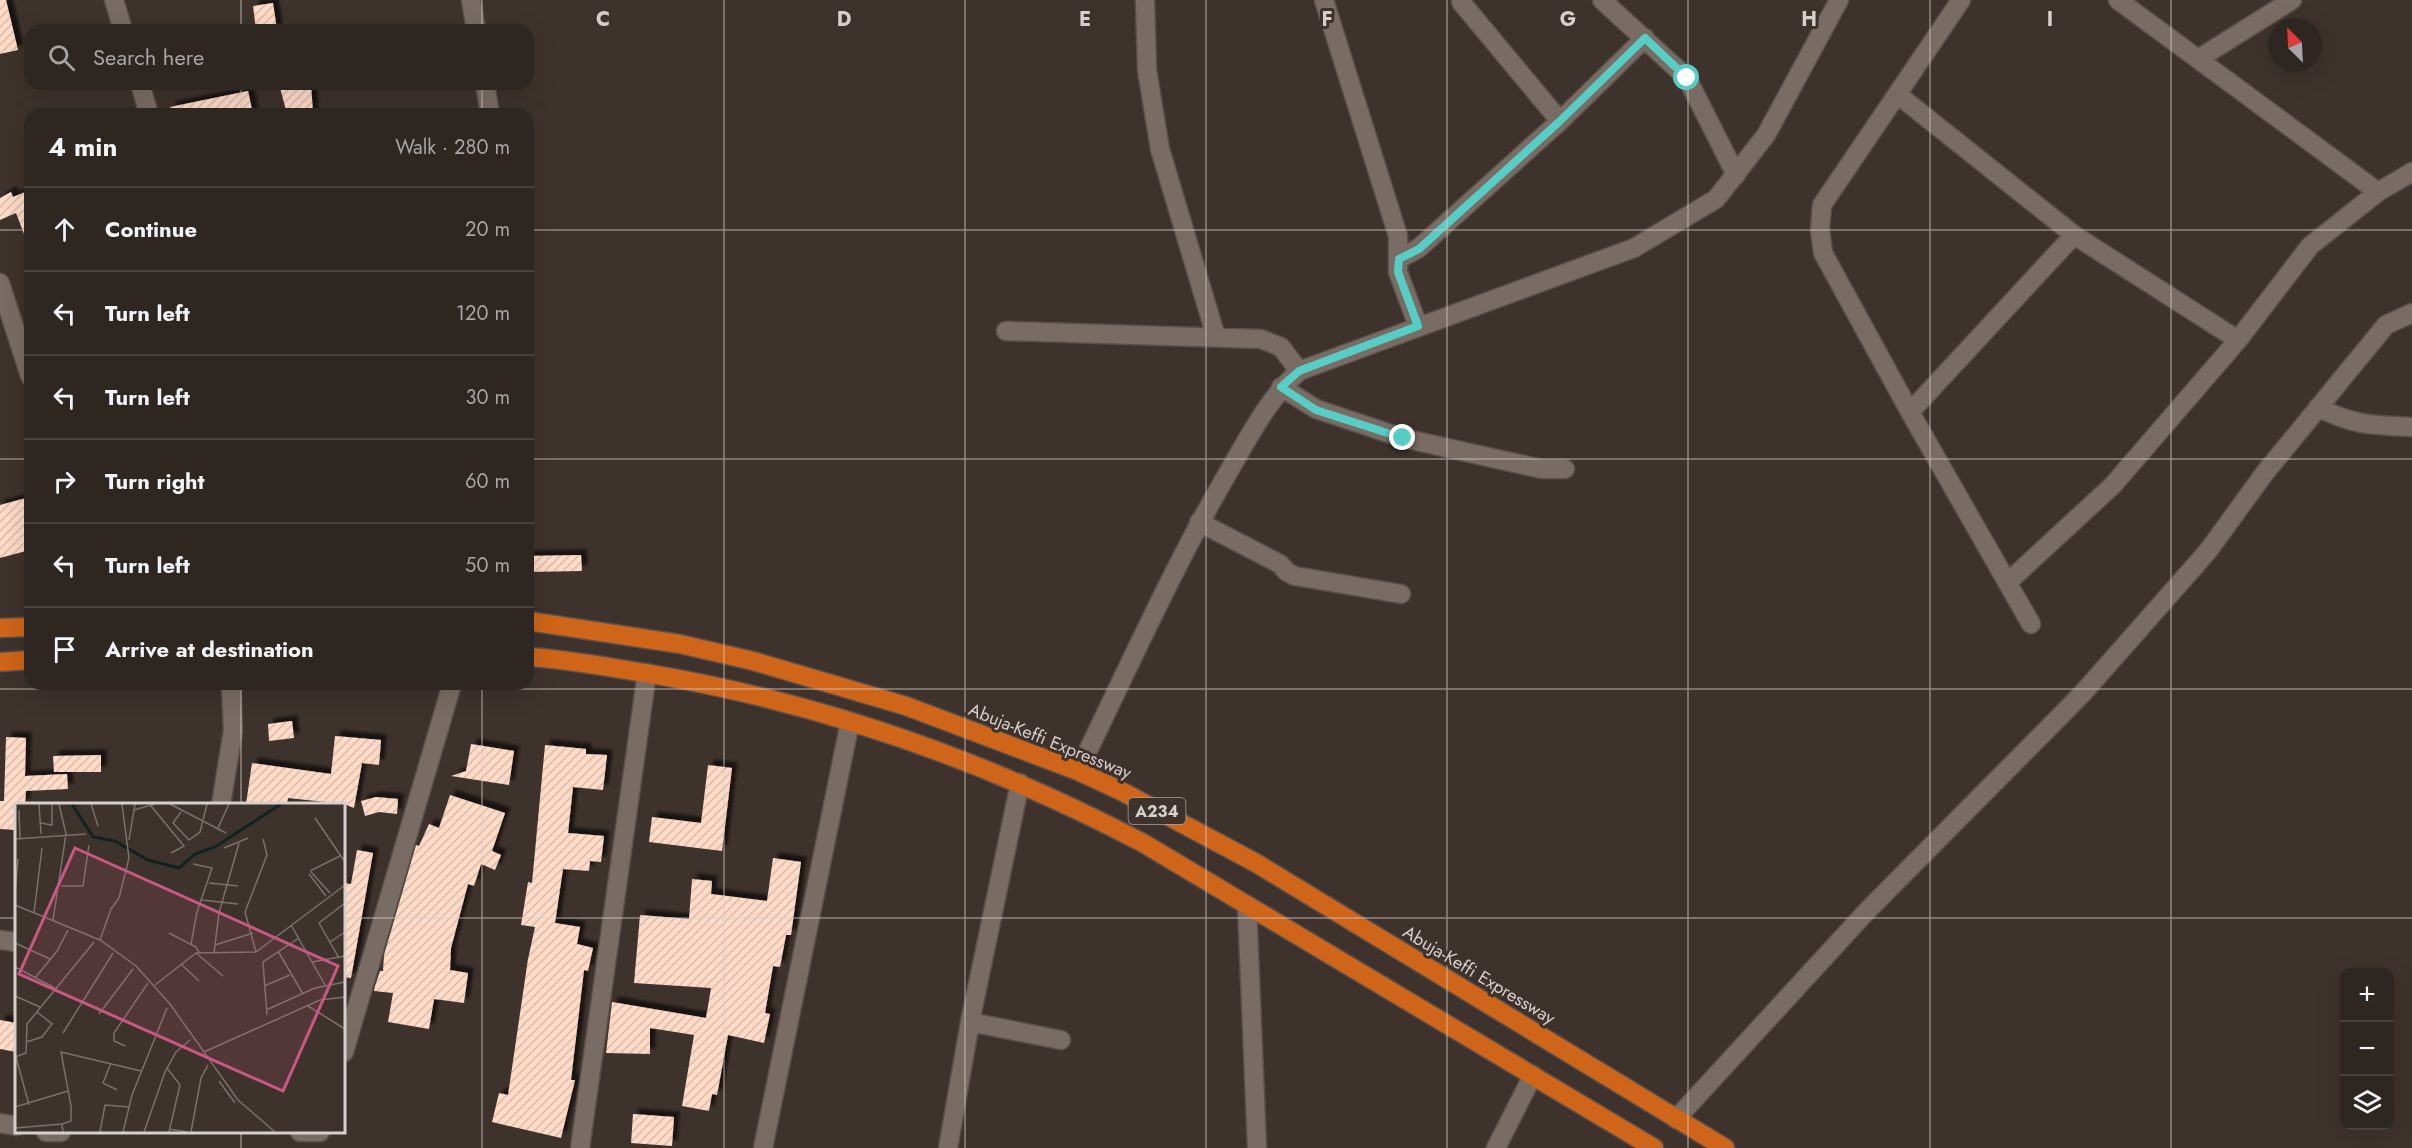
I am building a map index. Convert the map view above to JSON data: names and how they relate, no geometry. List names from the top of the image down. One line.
{"streets":{"highway":["Abuja-Keffi Expressway","A234"]},"north":"top left","page":{"search":"Search here","heading":["4 min","Walk · 280 m"],"list":[["Continue","20 m"],["Turn left","120 m"],["Turn left","30 m"],["Turn right","60 m"],["Turn left","50 m"],"Arrive at destination"],"map_buttons":["+","−"]},"grid":{"columns":["C","D","E","F","G","H","I"]}}
